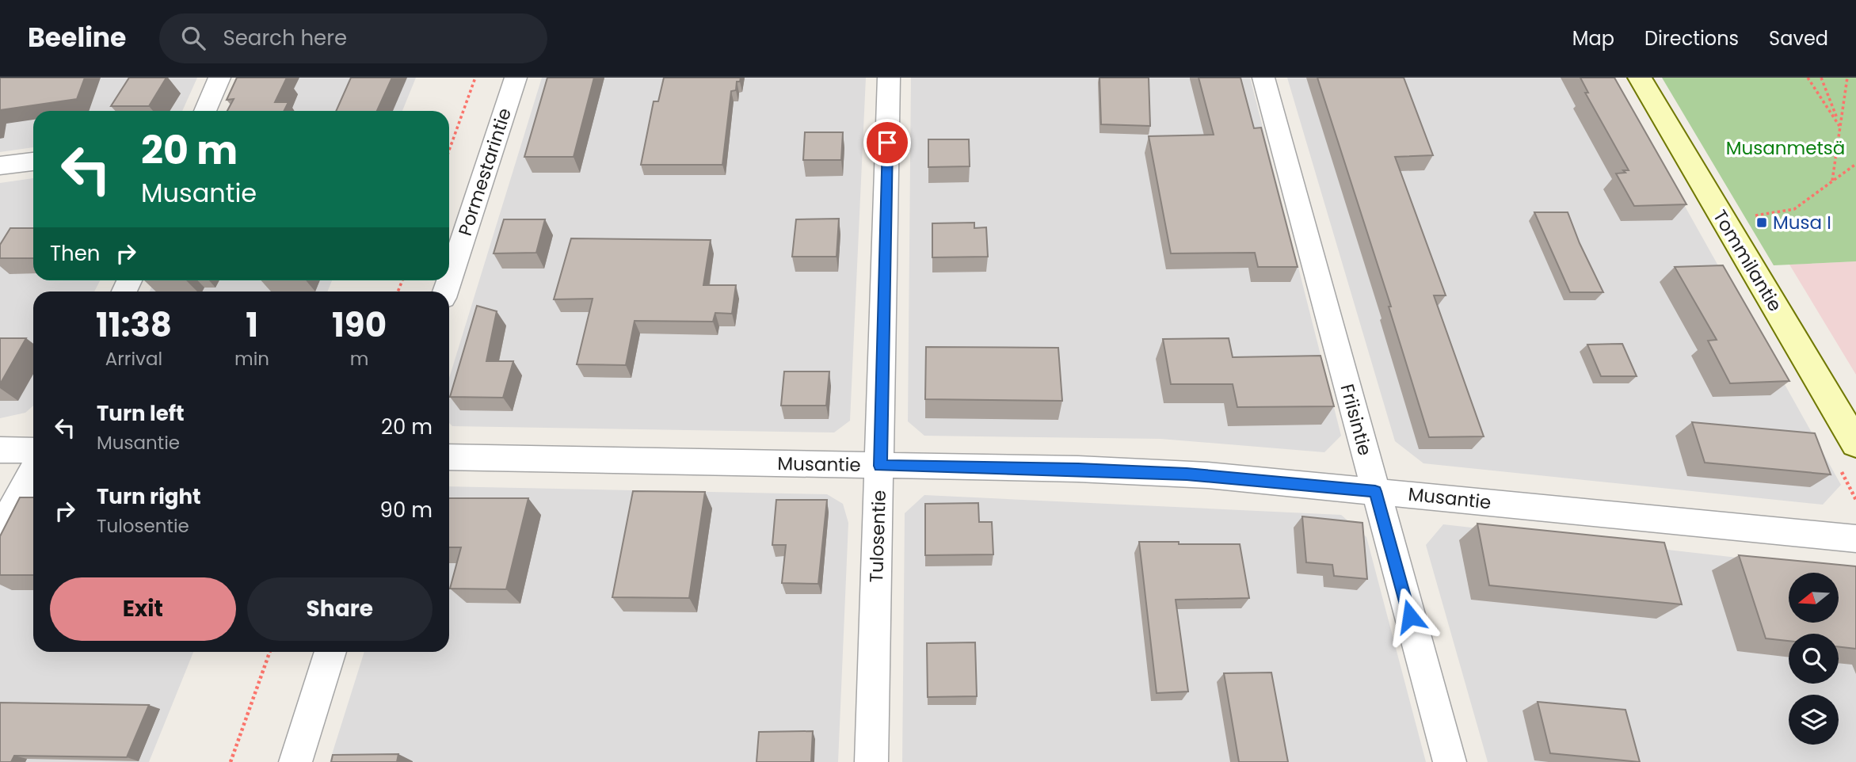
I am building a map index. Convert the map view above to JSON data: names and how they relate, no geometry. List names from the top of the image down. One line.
{"streets":{"main road":["Tommilantie"],"street":["Pormestarintie","Friisintie","Musantie","Tulosentie"]},"crossings":[["Friisintie","Musantie"],["Musantie","Tulosentie"]],"parks":["Musanmetsä"],"places":{"transit":["Musa I"]},"north":"left","page":{"header":"Beeline","search":"Search here","nav":["Map","Directions","Saved"],"turn":["20 m","Musantie"],"then":"Then","eta":["11:38","Arrival","1","min","190","m"],"list":[{"name":"Turn left","note":"Musantie","value":"20 m"},{"name":"Turn right","note":"Tulosentie","value":"90 m"}],"buttons":["Exit","Share"]}}
